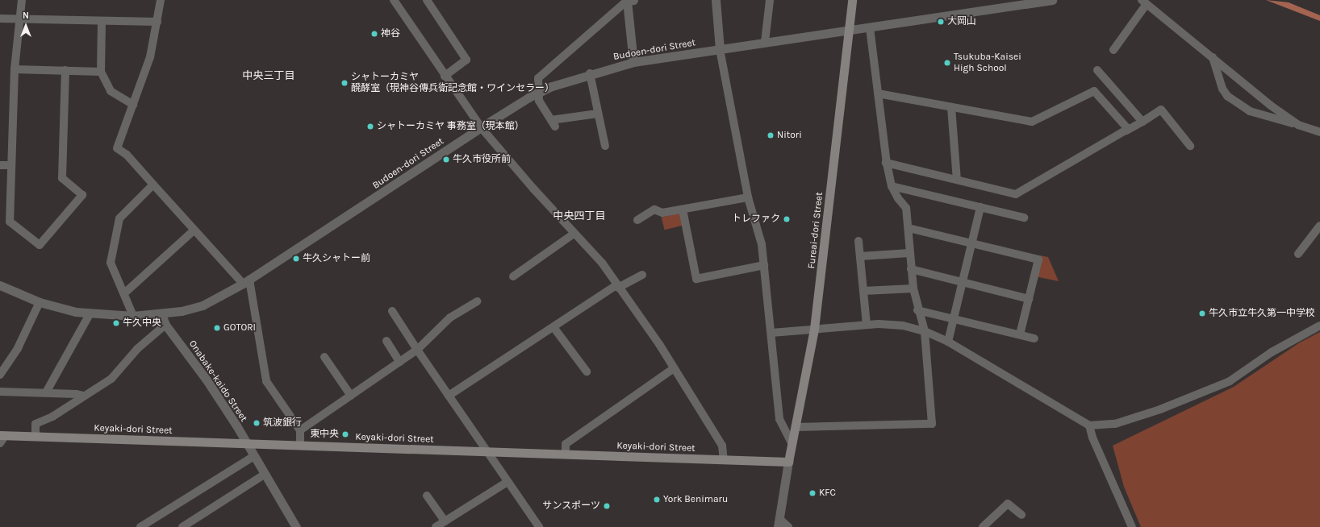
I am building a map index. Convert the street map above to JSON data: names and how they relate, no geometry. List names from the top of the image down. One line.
{"streets":{"main road":["Fureai-dori Street","Keyaki-dori Street"],"street":["Budoen-dori Street","Onabake-kaido Street"]},"crossings":[["Budoen-dori Street","Fureai-dori Street"],["Budoen-dori Street","Onabake-kaido Street"],["Fureai-dori Street","Keyaki-dori Street"],["Onabake-kaido Street","Keyaki-dori Street"]],"districts":["中央三丁目","中央四丁目"],"places":["大岡山","神谷","Tsukuba-Kaisei High School","シャトーカミヤ 醗酵室（現神谷傳兵衛記念館・ワインセラー）","シャトーカミヤ 事務室（現本館）","Nitori","牛久市役所前","トレファク","牛久シャトー前","牛久市立牛久第一中学校","牛久中央","GOTORI","筑波銀行","東中央","KFC","York Benimaru","サンスポーツ"],"north":"top"}
